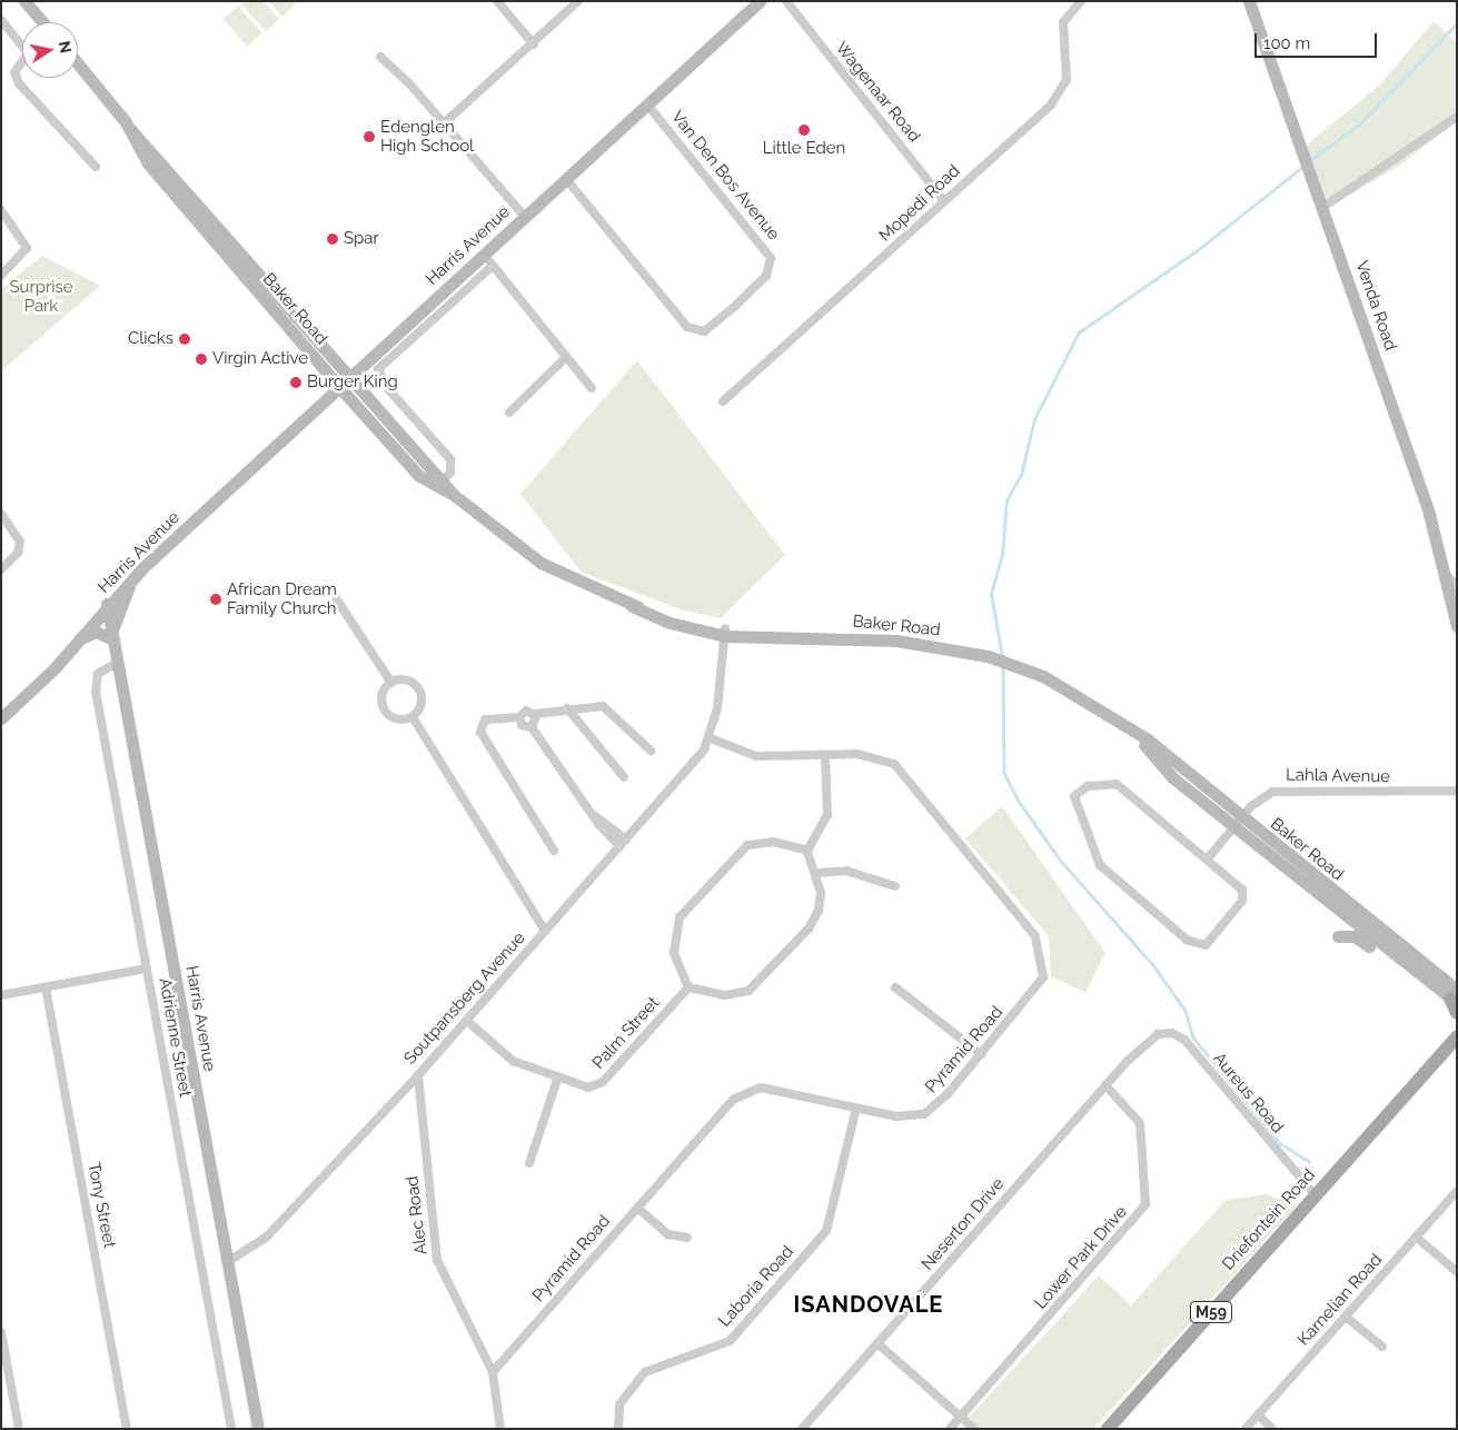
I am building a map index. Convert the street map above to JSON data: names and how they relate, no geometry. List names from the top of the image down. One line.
{"streets":{"main road":["Harris Avenue","Venda Road","Baker Road","Driefontein Road","M59"],"street":["Wagenaar Road","Van Den Bos Avenue","Mopedi Road","Lahla Avenue","Soutpansberg Avenue","Palm Street","Adrienne Street","Pyramid Road","Aureus Road","Tony Street","Alec Road","Neserton Drive","Lower Park Drive","Laboria Road","Karnelian Road"]},"crossings":[["Wagenaar Road","Mopedi Road"],["Van Den Bos Avenue","Harris Avenue"],["Harris Avenue","Baker Road"],["Harris Avenue","Soutpansberg Avenue"],["Harris Avenue","Adrienne Street"],["Baker Road","Lahla Avenue"],["Soutpansberg Avenue","Palm Street"],["Soutpansberg Avenue","Pyramid Road"],["Soutpansberg Avenue","Alec Road"],["Pyramid Road","Alec Road"],["Pyramid Road","Laboria Road"],["Aureus Road","Driefontein Road"],["Aureus Road","Neserton Drive"],["Neserton Drive","Lower Park Drive"]],"districts":["ISANDOVALE"],"parks":["Surprise Park"],"places":["Little Eden","Edenglen High School","Spar","Clicks","Virgin Active","Burger King","African Dream Family Church"],"scale_bar":"100 m","north":"right"}
